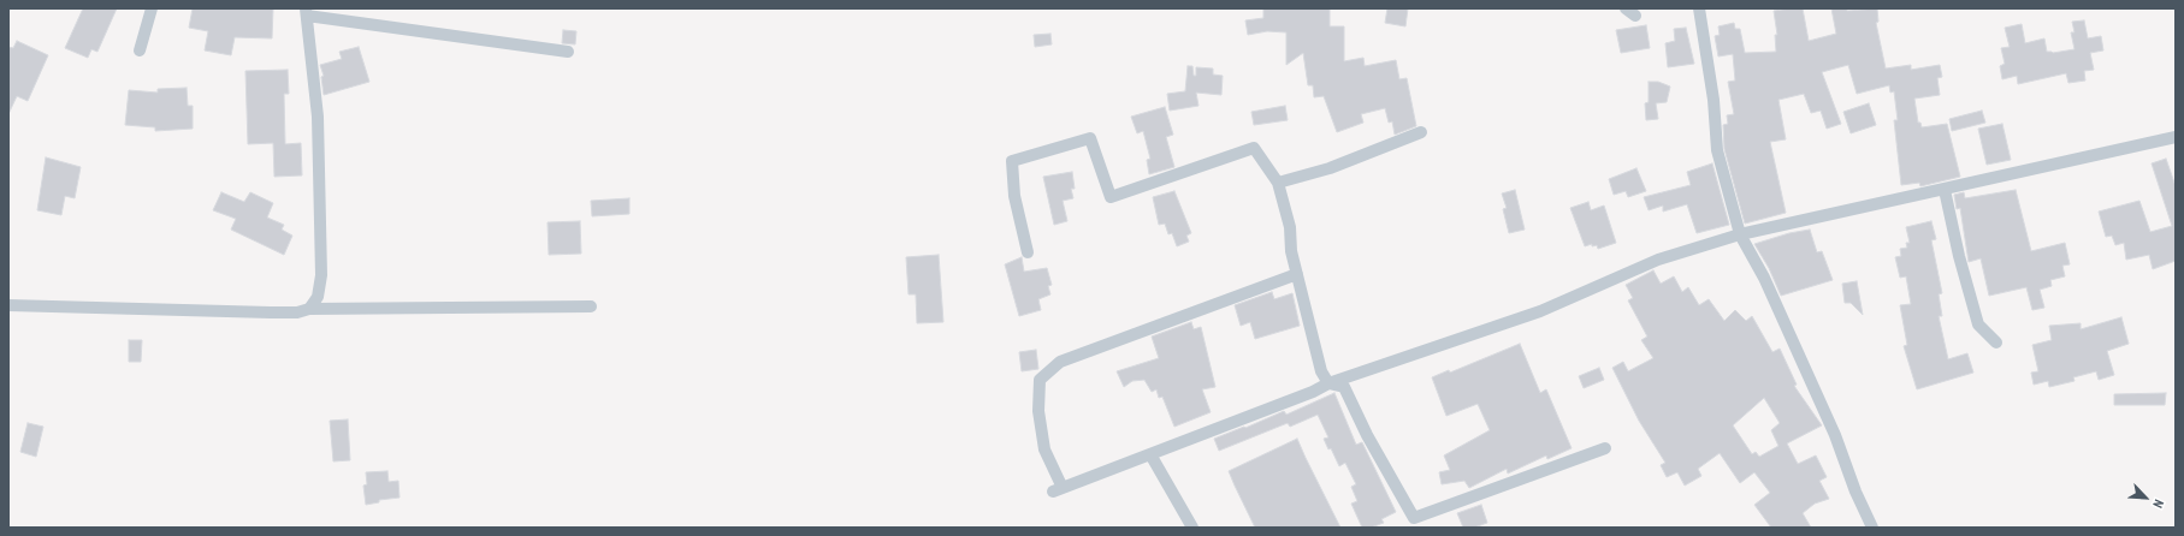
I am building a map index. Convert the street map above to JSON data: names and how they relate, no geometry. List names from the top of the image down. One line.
{"north":"bottom right"}
